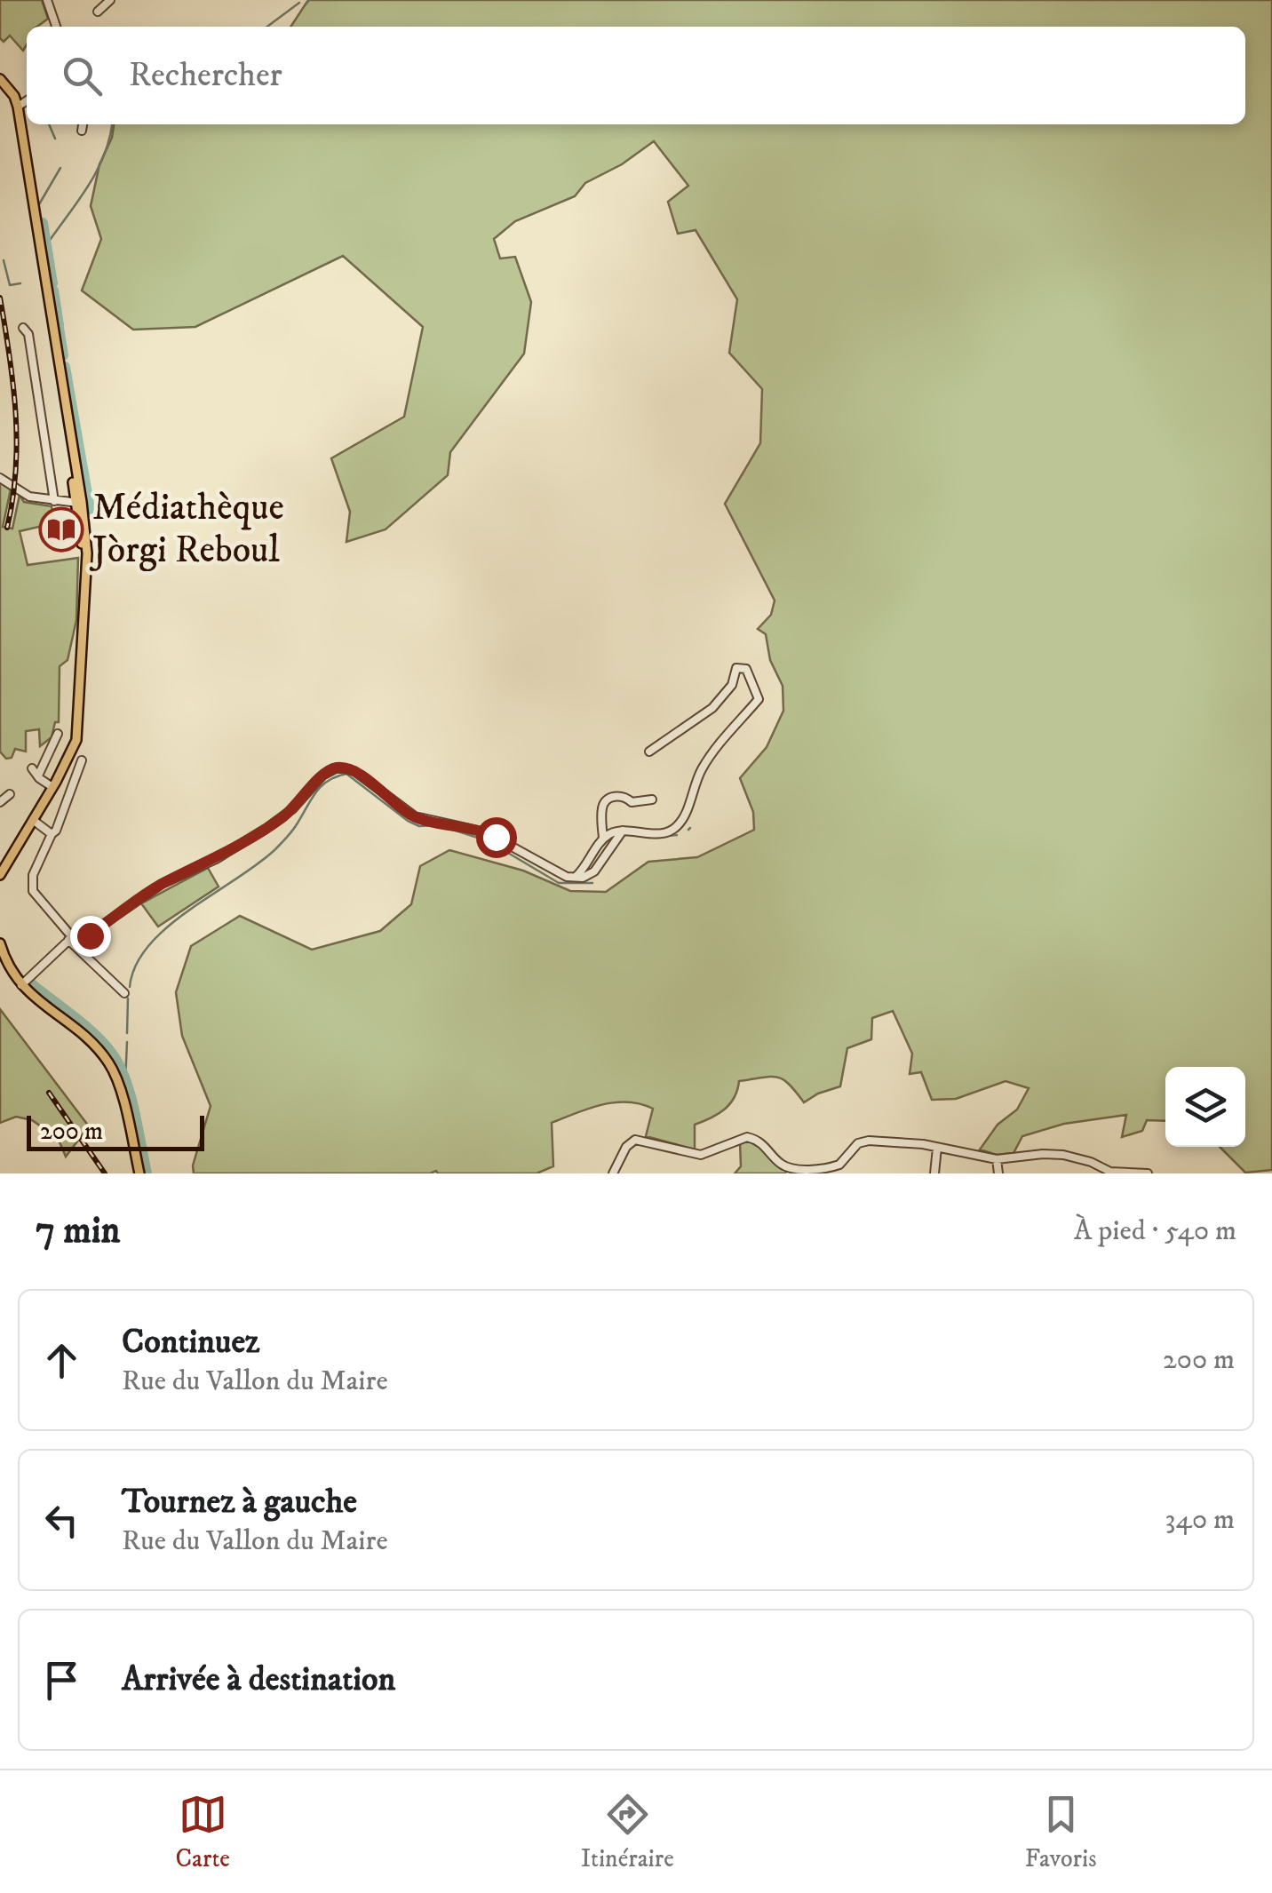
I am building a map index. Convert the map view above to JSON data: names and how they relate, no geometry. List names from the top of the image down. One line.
{"places":{"library":["Médiathèque Jòrgi Reboul"]},"scale_bar":"200 m","page":{"search":"Rechercher","scale":"200 m","heading":["7 min","À pied · 540 m"],"list":[["Continuez","Rue du Vallon du Maire","200 m"],["Tournez à gauche","Rue du Vallon du Maire","340 m"],"Arrivée à destination"],"nav":["Carte","Itinéraire","Favoris"]}}
